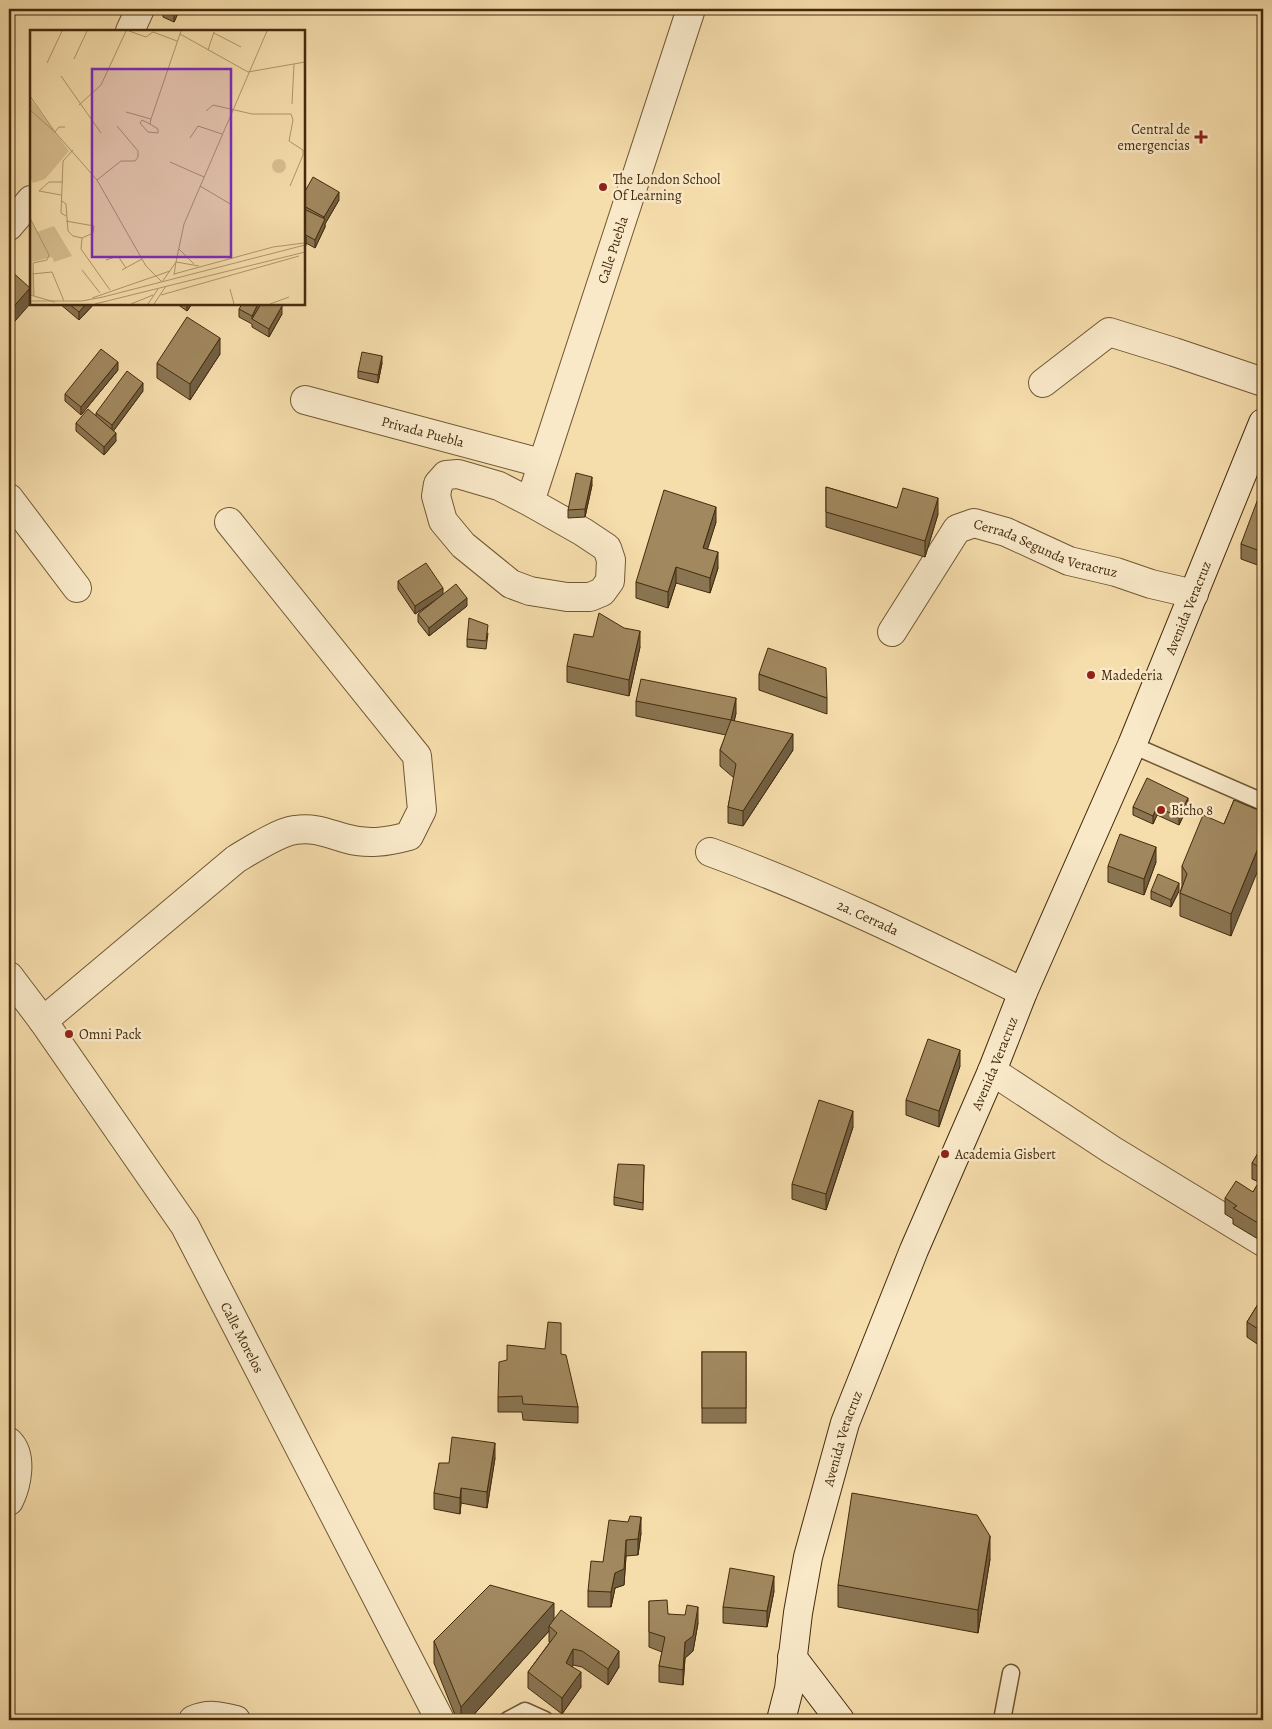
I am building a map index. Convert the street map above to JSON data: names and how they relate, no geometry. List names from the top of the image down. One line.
{"streets":{"street":["Calle Puebla","Privada Puebla","Cerrada Segunda Veracruz","Avenida Veracruz","2a. Cerrada","Calle Morelos"]},"crossings":[["Calle Puebla","Privada Puebla"],["Cerrada Segunda Veracruz","Avenida Veracruz"],["Avenida Veracruz","2a. Cerrada"]],"places":{"health":["Central de emergencias"],"other":["The London School Of Learning","Madederia","Bicho 8","Omni Pack","Academia Gisbert"]}}
